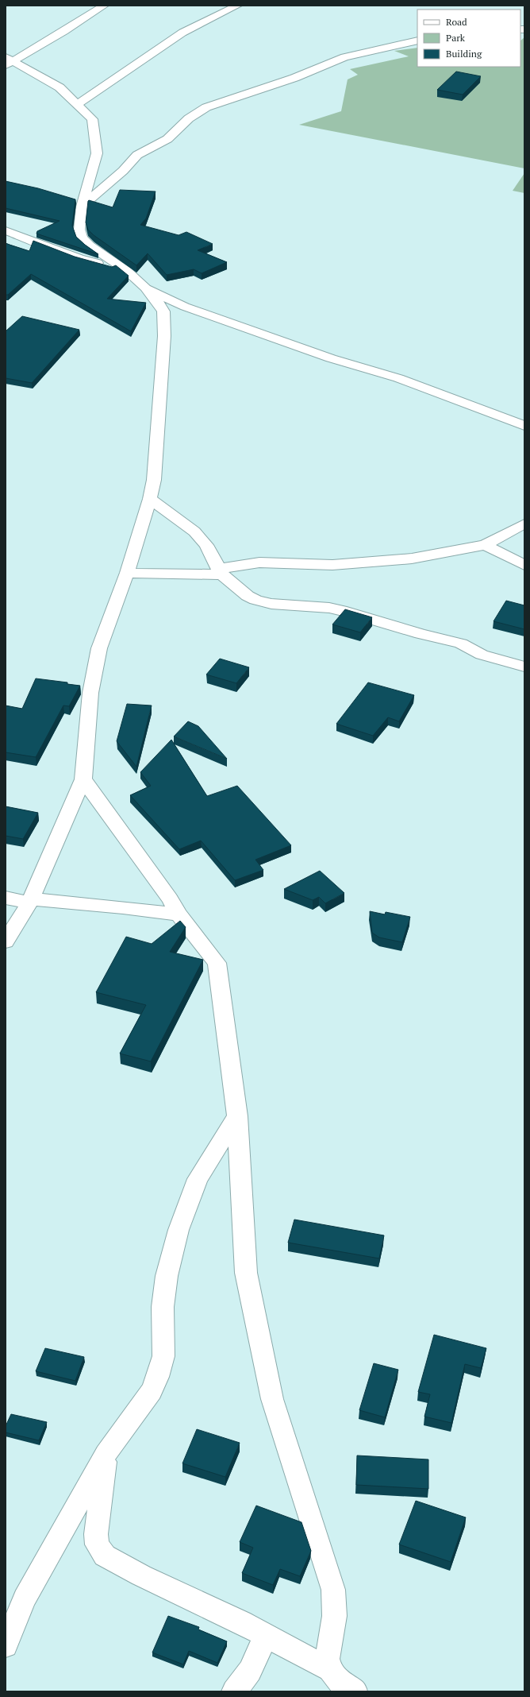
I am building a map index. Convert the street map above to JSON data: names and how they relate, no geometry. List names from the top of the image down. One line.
{"legend":["Road","Park","Building"]}
